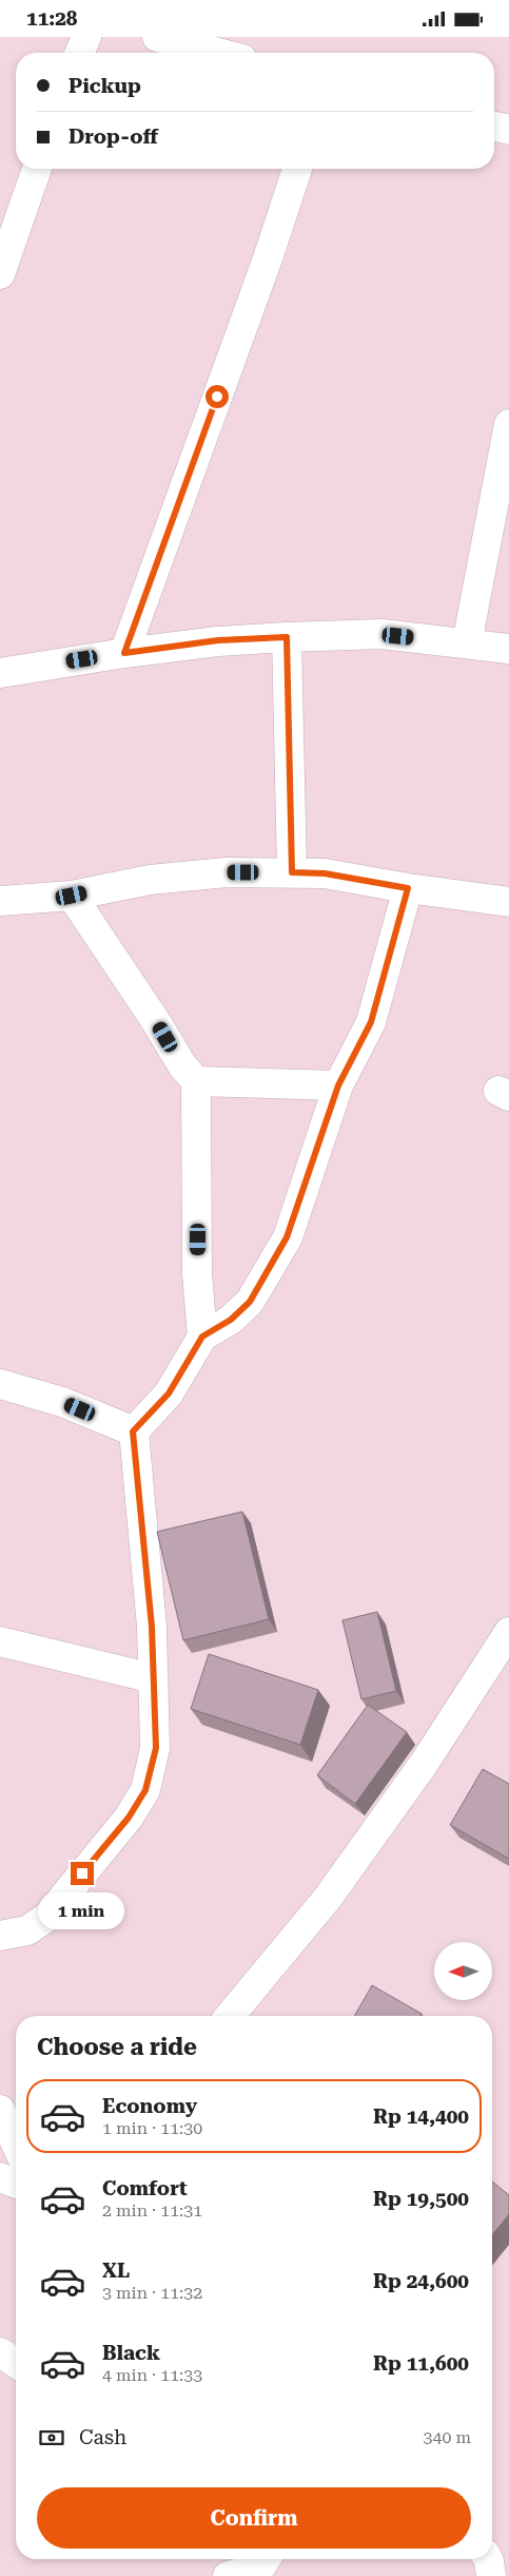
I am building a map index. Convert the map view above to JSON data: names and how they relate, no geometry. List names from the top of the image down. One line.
{"north":"left","page":{"status":"11:28","banner":["Pickup","Drop-off"],"bubble":"1 min","heading":"Choose a ride","list":[{"name":"Economy","note":"1 min · 11:30","value":"Rp 14,400"},{"name":"Comfort","note":"2 min · 11:31","value":"Rp 19,500"},{"name":"XL","note":"3 min · 11:32","value":"Rp 24,600"},{"name":"Black","note":"4 min · 11:33","value":"Rp 11,600"}],"pay":["Cash","340 m"],"buttons":"Confirm"}}
